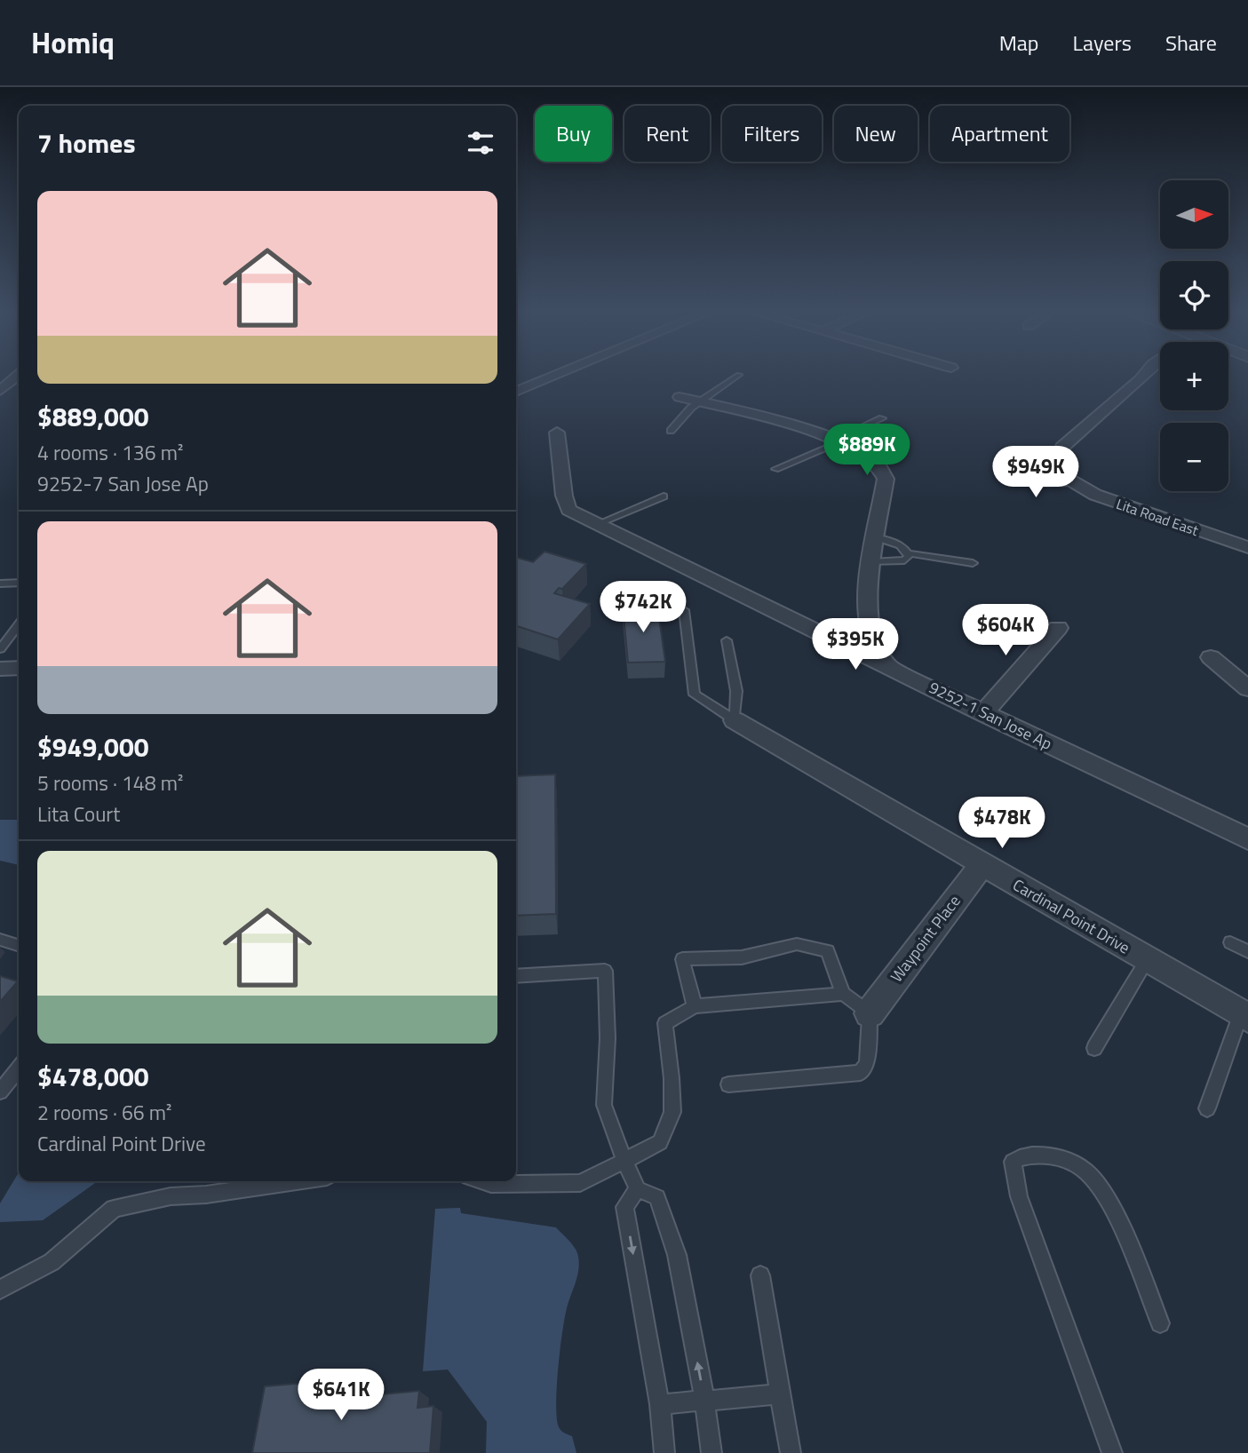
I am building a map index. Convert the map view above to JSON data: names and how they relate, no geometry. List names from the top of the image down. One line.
{"streets":{"street":["Lita Road East","9252-1 San Jose Ap","Cardinal Point Drive","Waypoint Place"]},"crossings":[["Cardinal Point Drive","Waypoint Place"]],"north":"right","page":{"header":"Homiq","nav":["Map","Layers","Share"],"chip":["Buy","Rent","Filters","New","Apartment"],"heading":"7 homes","map_buttons":["+","−"],"list":[{"name":"$889,000","note":"4 rooms · 136 m² · 9252-7 San Jose Ap"},{"name":"$949,000","note":"5 rooms · 148 m² · Lita Court"},{"name":"$478,000","note":"2 rooms · 66 m² · Cardinal Point Drive"}],"price":["$889K","$949K","$742K","$604K","$395K","$478K","$641K"]}}
